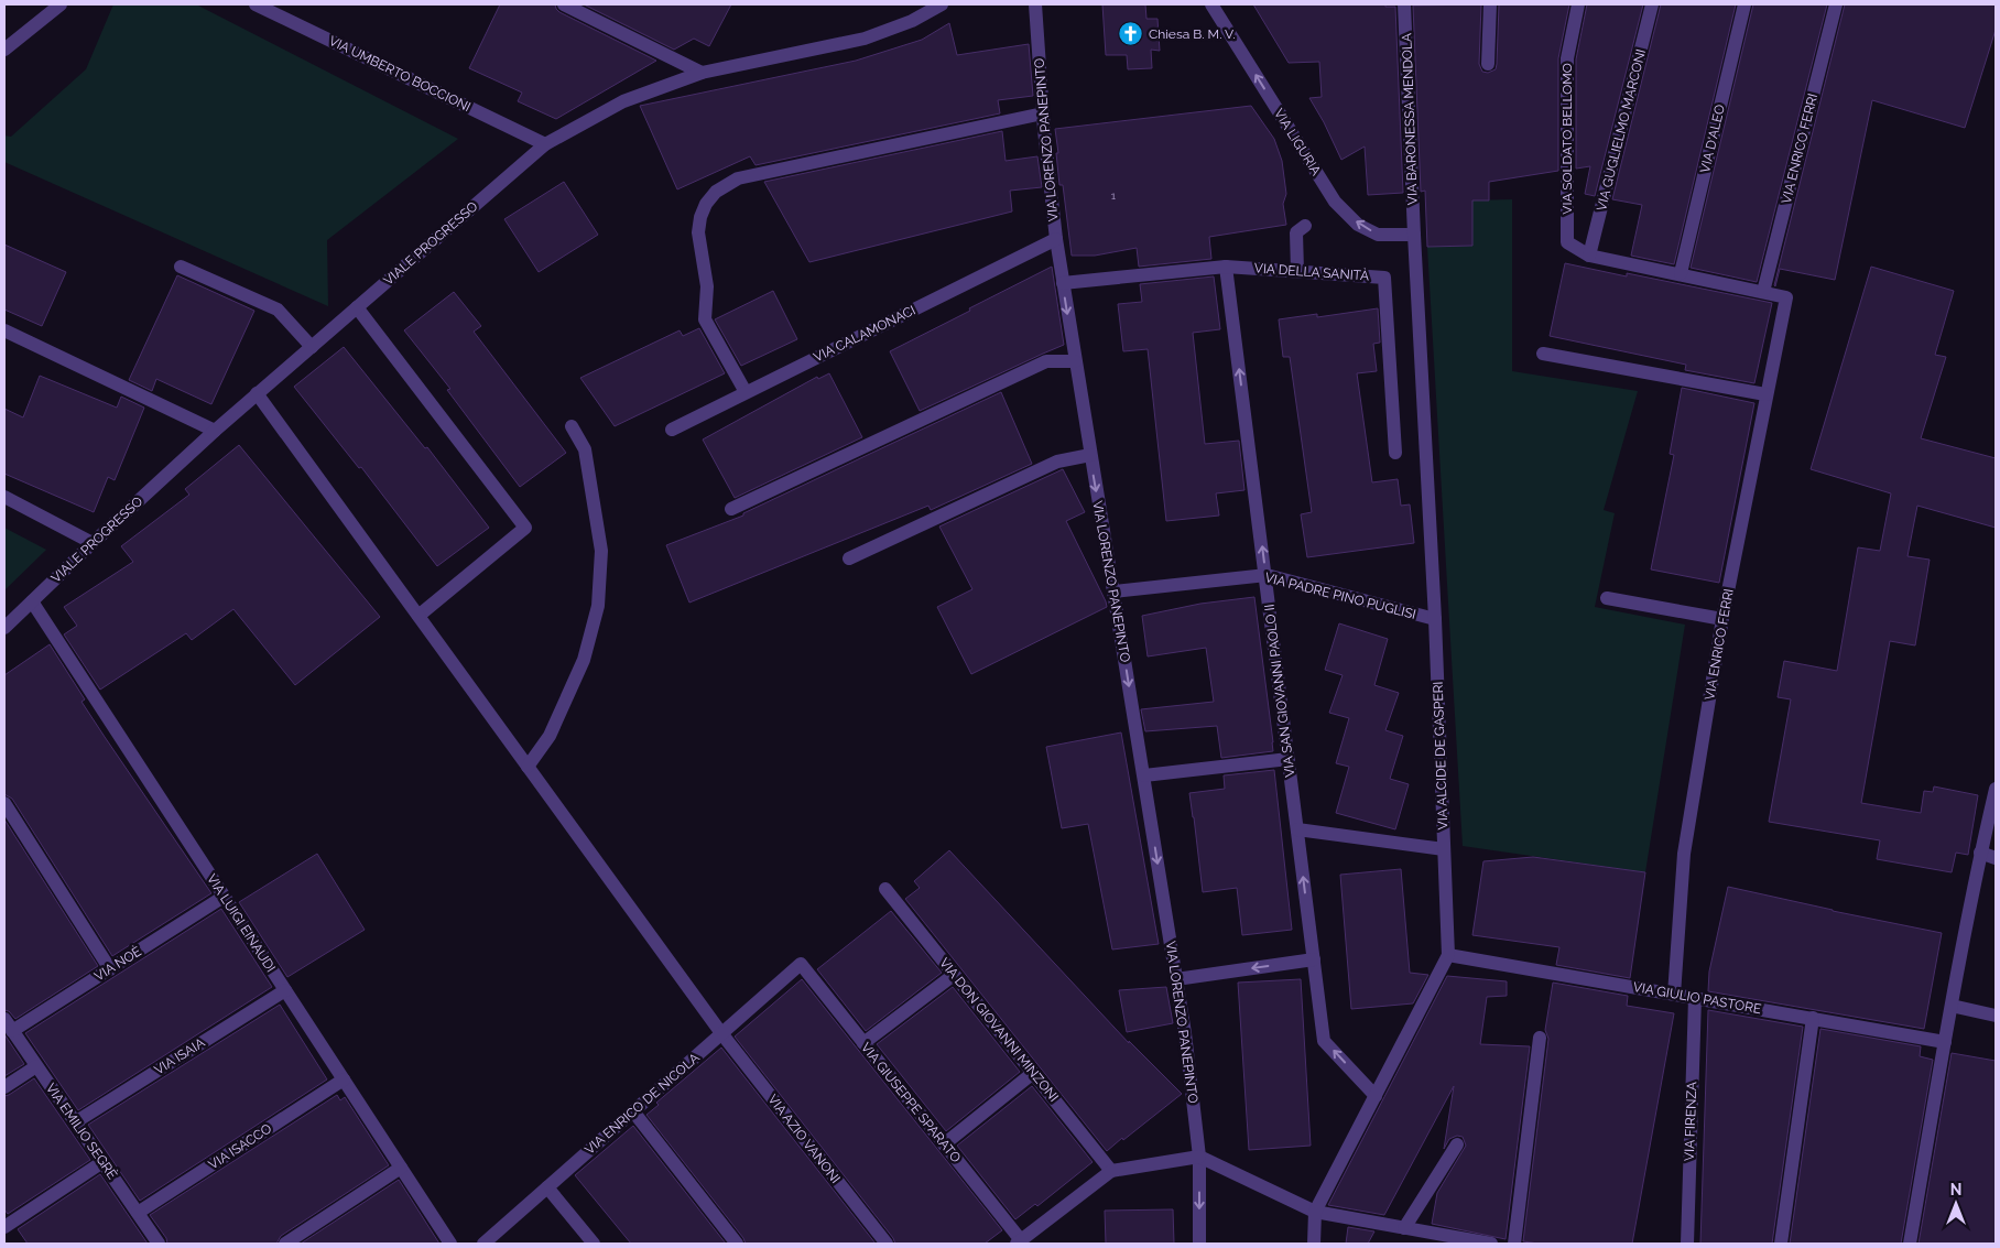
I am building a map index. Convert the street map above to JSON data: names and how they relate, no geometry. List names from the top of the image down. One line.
{"streets":{"street":["VIA UMBERTO BOCCIONI","VIA BARONESSA MENDOLA","VIA GUGLIELMO MARCONI","VIA SOLDATO BELLOMO","VIA D'ALEO","VIA LORENZO PANEPINTO","VIA LIGURIA","VIA ENRICO FERRI","VIALE PROGRESSO","VIA DELLA SANITÀ","VIA CALAMONACI","VIA PADRE PINO PUGLISI","VIA SAN GIOVANNI PAOLO II","VIA ALCIDE DE GASPERI","VIA LUIGI EINAUDI","VIA NOÈ","VIA GIULIO PASTORE","VIA DON GIOVANNI MINZONI","VIA ISAIA","VIA GIUSEPPE SPARATO","VIA ENRICO DE NICOLA","VIA FIRENZA","VIA EMILIO SEGRÈ","VIA AZIO VANONI","VIA ISACCO"]},"crossings":[["VIA UMBERTO BOCCIONI","VIALE PROGRESSO"],["VIA BARONESSA MENDOLA","VIA LIGURIA"],["VIA BARONESSA MENDOLA","VIA ALCIDE DE GASPERI"],["VIA GUGLIELMO MARCONI","VIA SOLDATO BELLOMO"],["VIA LORENZO PANEPINTO","VIA DELLA SANITÀ"],["VIA LORENZO PANEPINTO","VIA CALAMONACI"],["VIA LORENZO PANEPINTO","VIA PADRE PINO PUGLISI"],["VIA LIGURIA","VIA ALCIDE DE GASPERI"],["VIA ENRICO FERRI","VIA GIULIO PASTORE"],["VIALE PROGRESSO","VIA LUIGI EINAUDI"],["VIALE PROGRESSO","VIA AZIO VANONI"],["VIA DELLA SANITÀ","VIA SAN GIOVANNI PAOLO II"],["VIA PADRE PINO PUGLISI","VIA SAN GIOVANNI PAOLO II"],["VIA PADRE PINO PUGLISI","VIA ALCIDE DE GASPERI"],["VIA SAN GIOVANNI PAOLO II","VIA ALCIDE DE GASPERI"],["VIA ALCIDE DE GASPERI","VIA GIULIO PASTORE"],["VIA LUIGI EINAUDI","VIA NOÈ"],["VIA LUIGI EINAUDI","VIA ISAIA"],["VIA LUIGI EINAUDI","VIA ISACCO"],["VIA NOÈ","VIA EMILIO SEGRÈ"],["VIA GIULIO PASTORE","VIA FIRENZA"],["VIA ISAIA","VIA EMILIO SEGRÈ"],["VIA GIUSEPPE SPARATO","VIA ENRICO DE NICOLA"],["VIA ENRICO DE NICOLA","VIA AZIO VANONI"],["VIA EMILIO SEGRÈ","VIA ISACCO"]],"one_way":["VIA LORENZO PANEPINTO","VIA LIGURIA","VIA SAN GIOVANNI PAOLO II"],"places":{"church":["Chiesa B. M. V."]},"house_numbers":["1"],"north":"top"}
